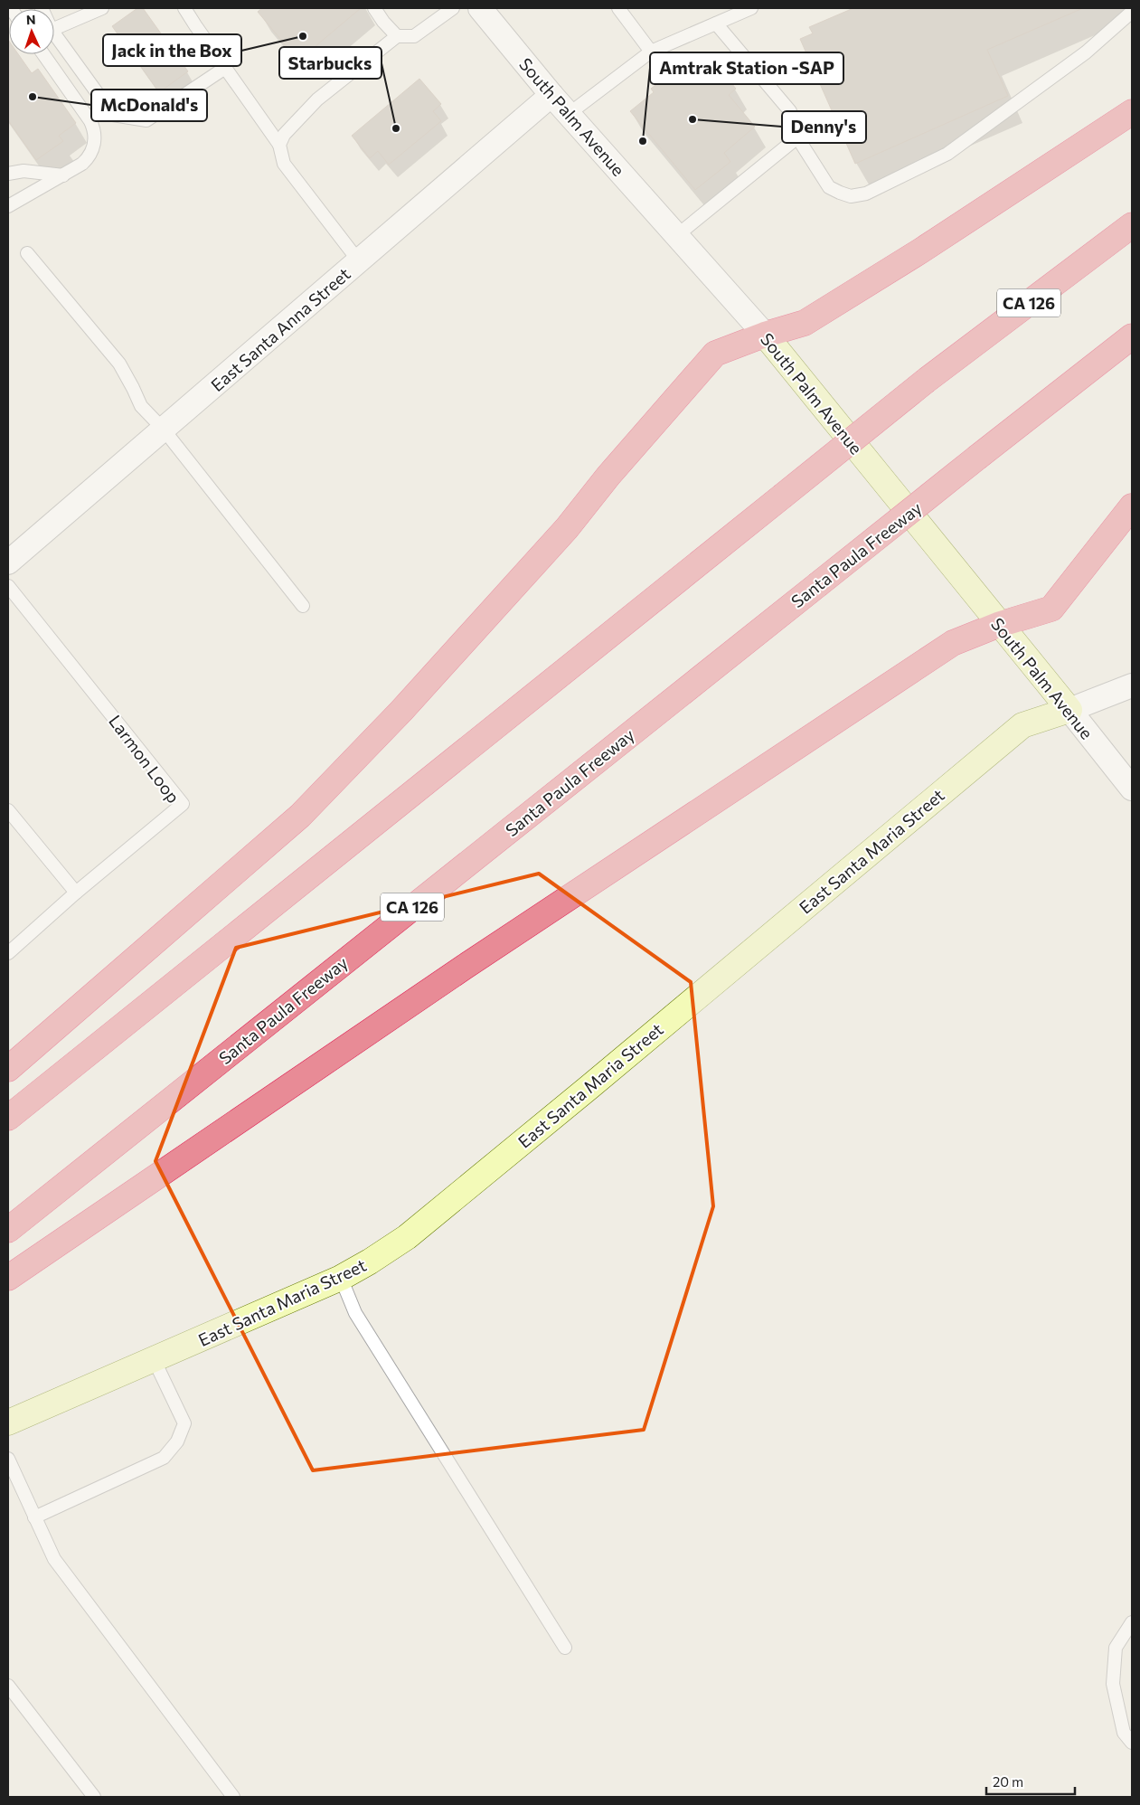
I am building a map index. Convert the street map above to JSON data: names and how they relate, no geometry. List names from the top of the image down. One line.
{"streets":{"highway":["CA 126","Santa Paula Freeway"],"street":["South Palm Avenue","East Santa Anna Street","East Santa Maria Street"],"lane":["Larmon Loop"]},"crossings":[["South Palm Avenue","East Santa Anna Street"],["South Palm Avenue","East Santa Maria Street"]],"places":["Jack in the Box","McDonald's","Denny's","Starbucks","Amtrak Station -SAP"],"scale_bar":"20 m","north":"top"}
